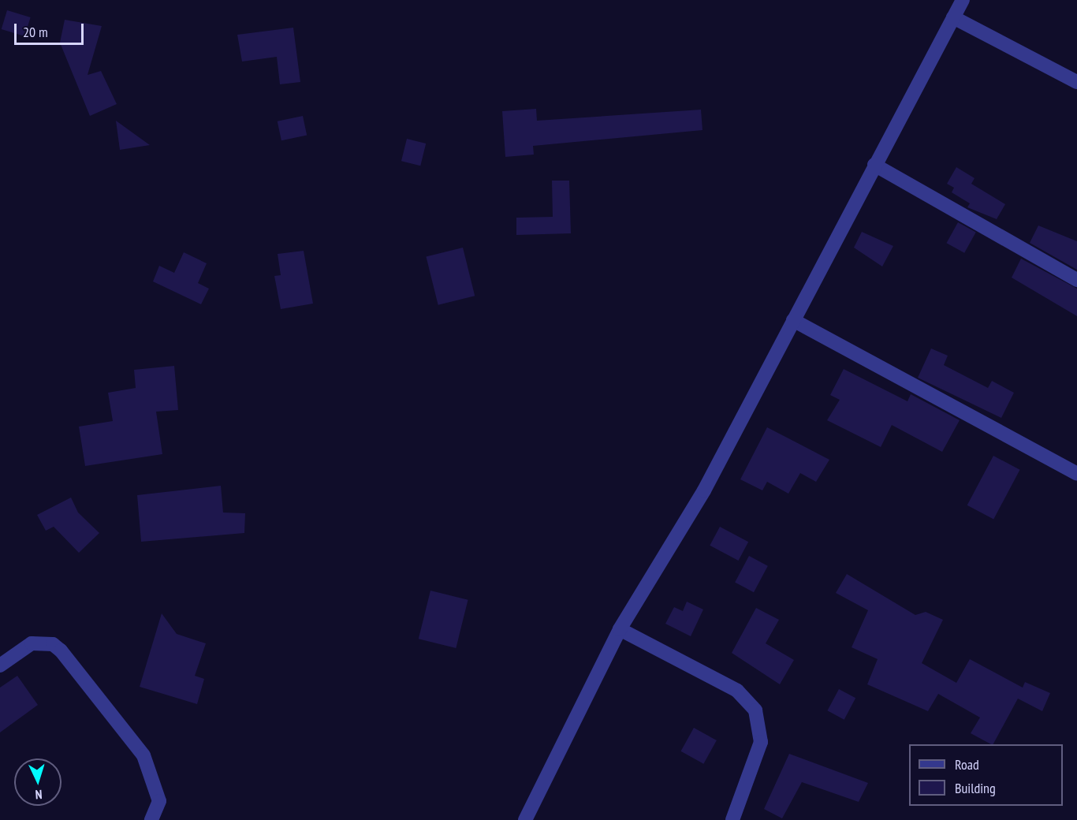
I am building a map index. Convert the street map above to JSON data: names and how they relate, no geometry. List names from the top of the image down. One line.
{"legend":["Road","Building"],"scale_bar":"20 m","north":"bottom"}
